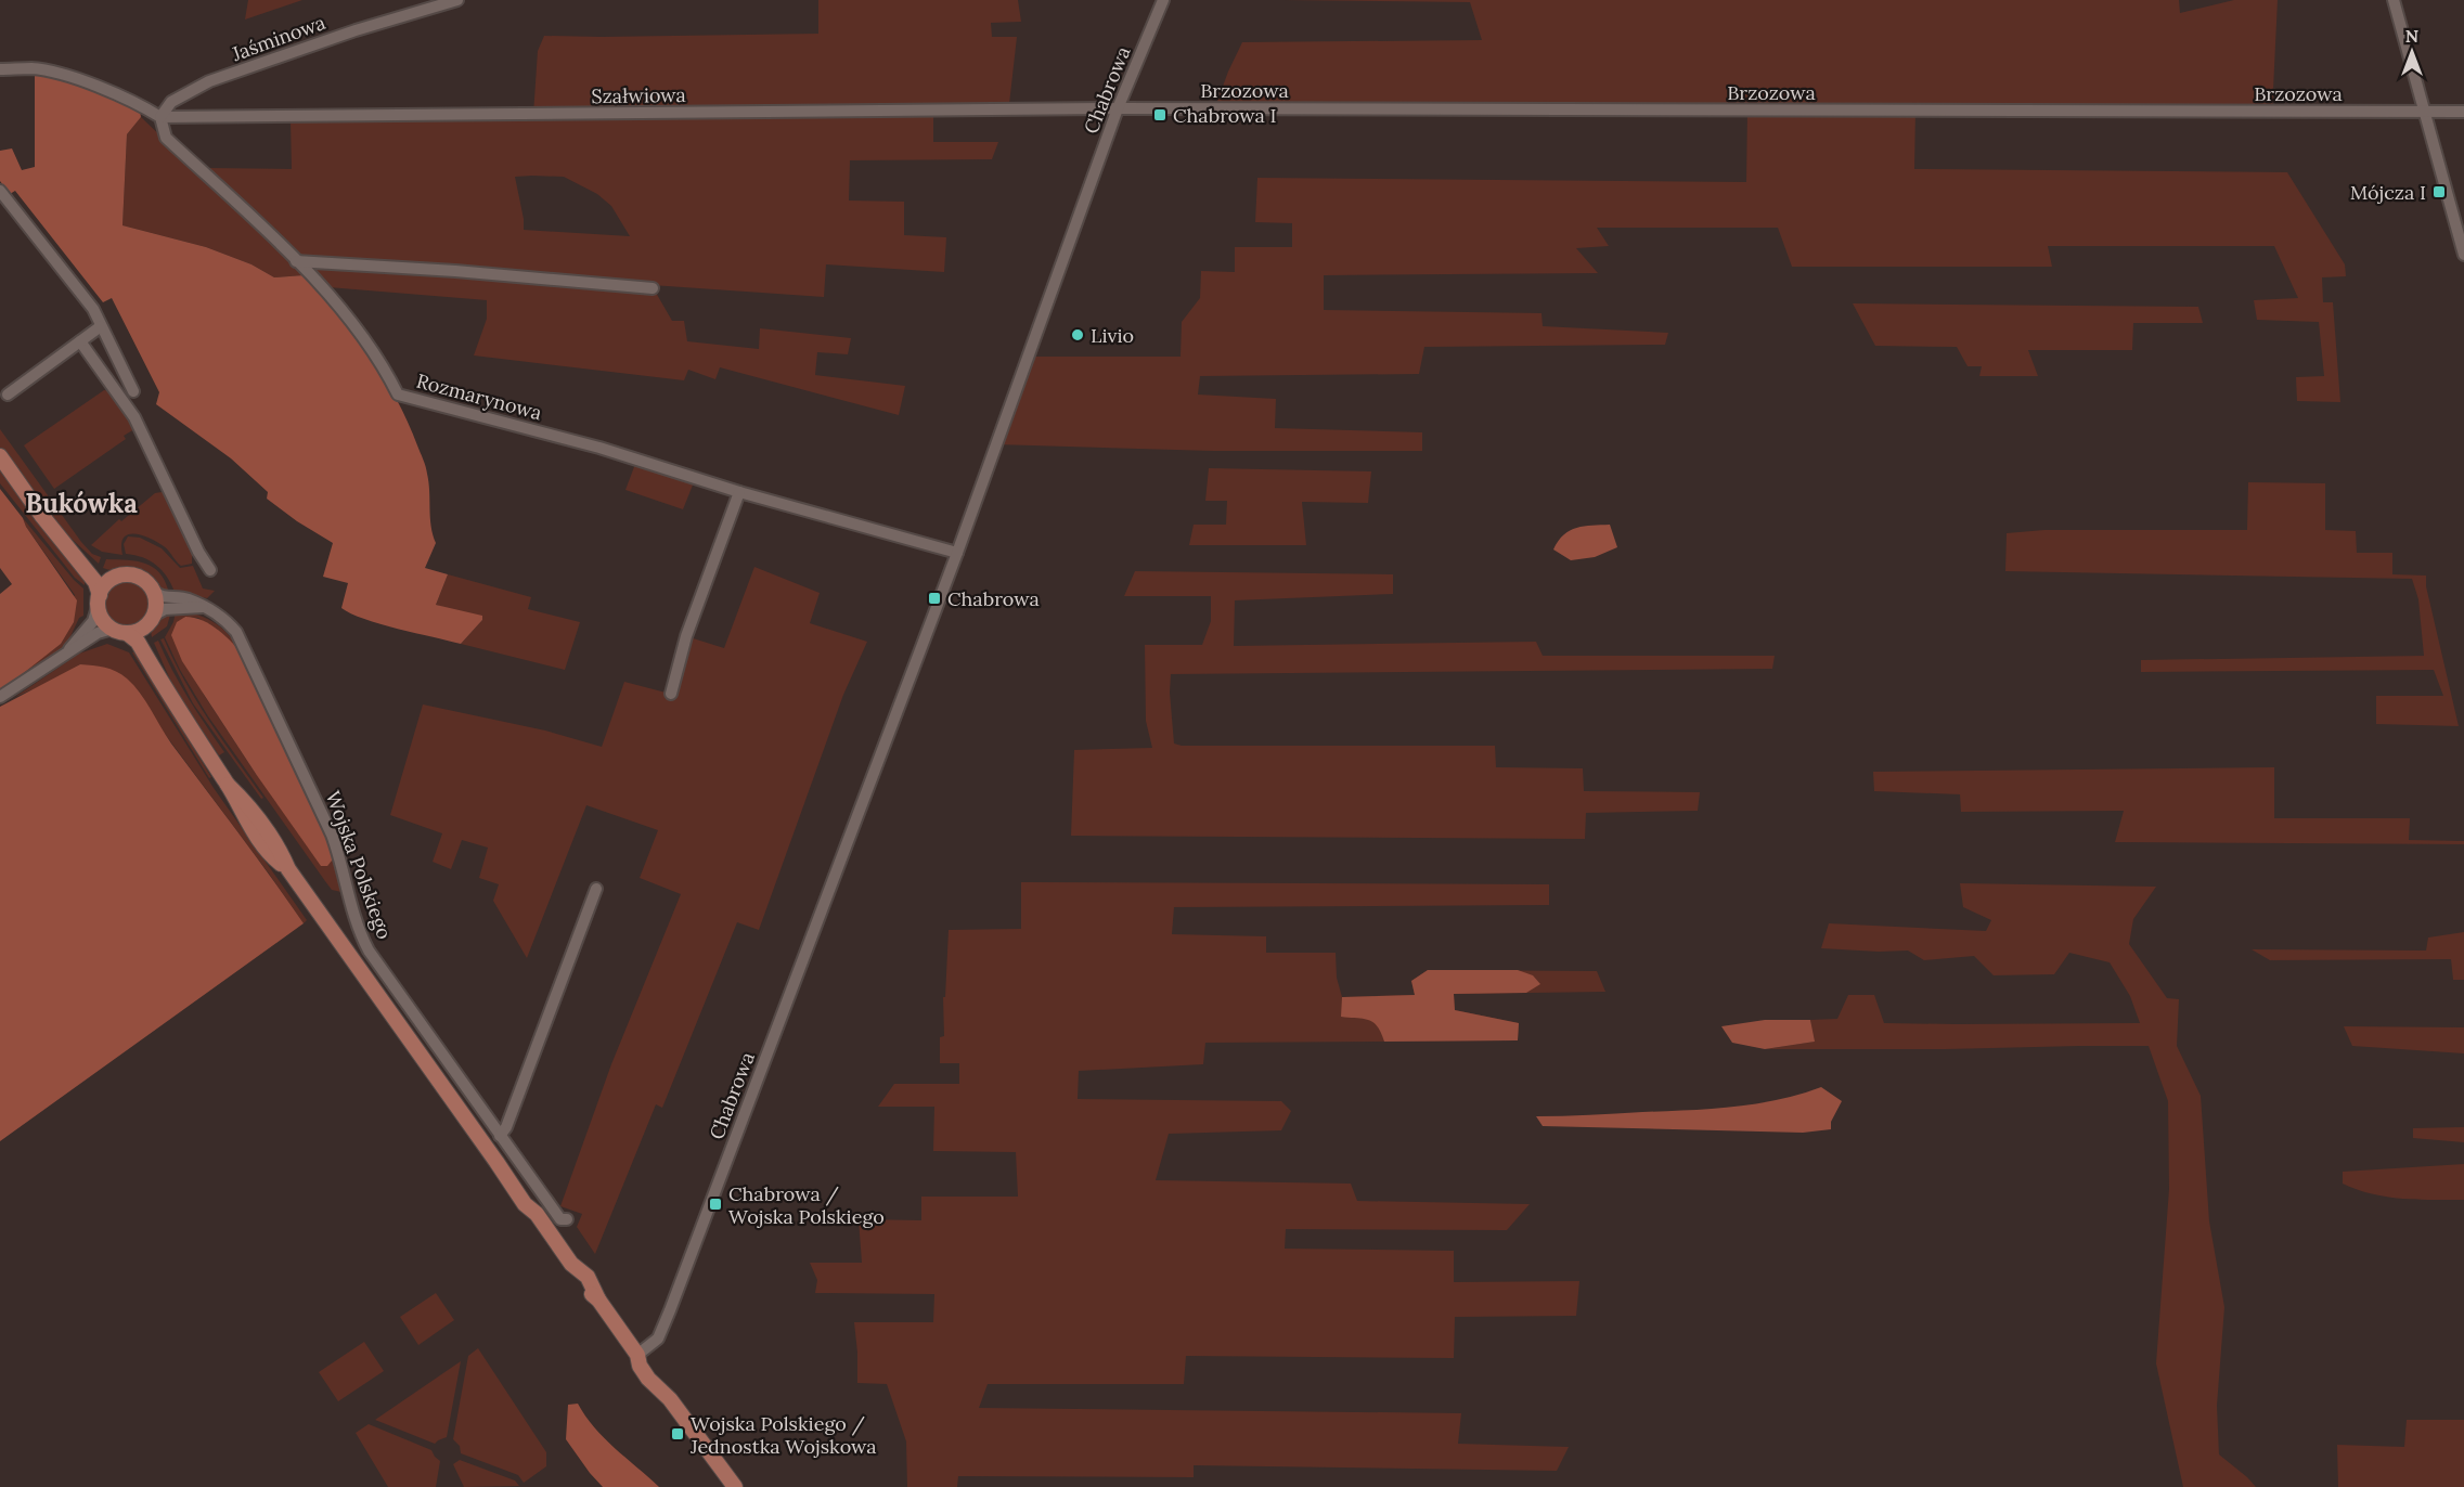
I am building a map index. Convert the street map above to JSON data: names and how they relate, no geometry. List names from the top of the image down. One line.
{"streets":{"main road":["Wojska Polskiego"],"street":["Jaśminowa","Chabrowa","Brzozowa","Szałwiowa","Rozmarynowa"]},"crossings":[["Jaśminowa","Szałwiowa"],["Jaśminowa","Rozmarynowa"],["Chabrowa","Brzozowa"],["Chabrowa","Szałwiowa"],["Chabrowa","Rozmarynowa"],["Chabrowa","Wojska Polskiego"],["Brzozowa","Szałwiowa"],["Szałwiowa","Rozmarynowa"]],"districts":["Bukówka"],"places":{"transit":["Chabrowa I","Mójcza I","Chabrowa","Chabrowa / Wojska Polskiego","Wojska Polskiego / Jednostka Wojskowa"],"other":["Livio"]},"north":"top"}
